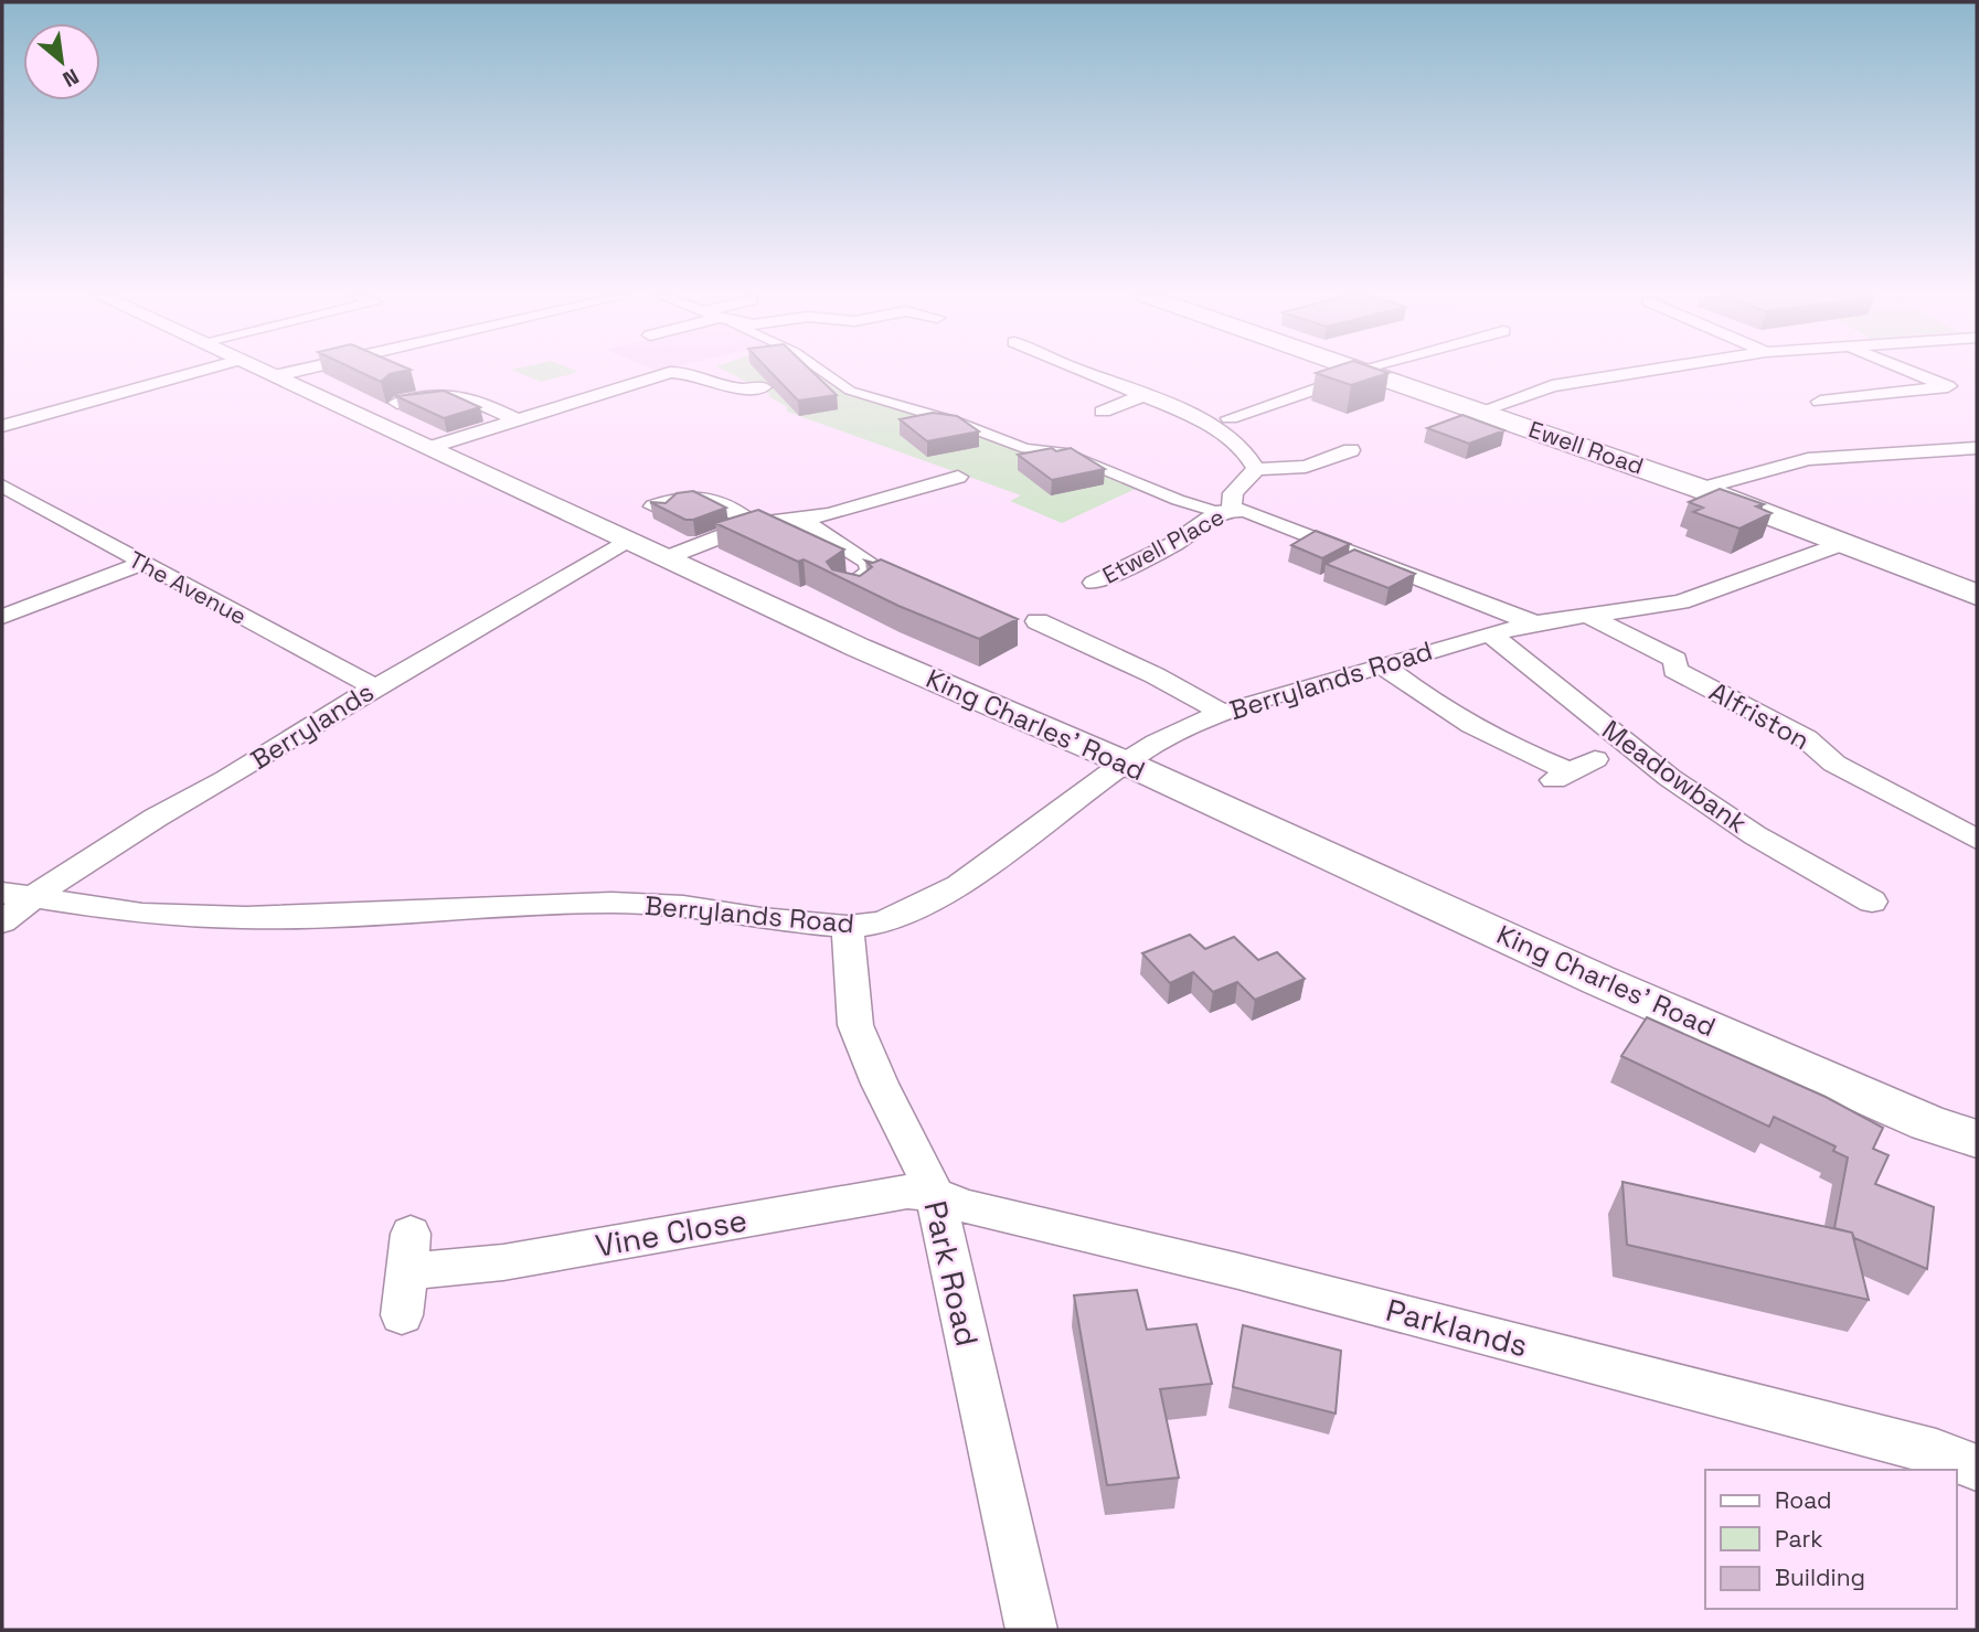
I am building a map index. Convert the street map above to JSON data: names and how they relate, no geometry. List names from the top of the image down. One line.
{"streets":{"main road":["Ewell Road"],"street":["Etwell Place","The Avenue","Berrylands Road","Alfriston","King Charles' Road","Berrylands","Meadowbank","Vine Close","Park Road","Parklands"]},"crossings":[["Ewell Road","Berrylands Road"],["The Avenue","Berrylands"],["Berrylands Road","Alfriston"],["Berrylands Road","King Charles' Road"],["Berrylands Road","Berrylands"],["Berrylands Road","Meadowbank"],["Berrylands Road","Park Road"],["King Charles' Road","Berrylands"],["Vine Close","Park Road"],["Vine Close","Parklands"],["Park Road","Parklands"]],"legend":["Road","Park","Building"],"north":"bottom right"}
